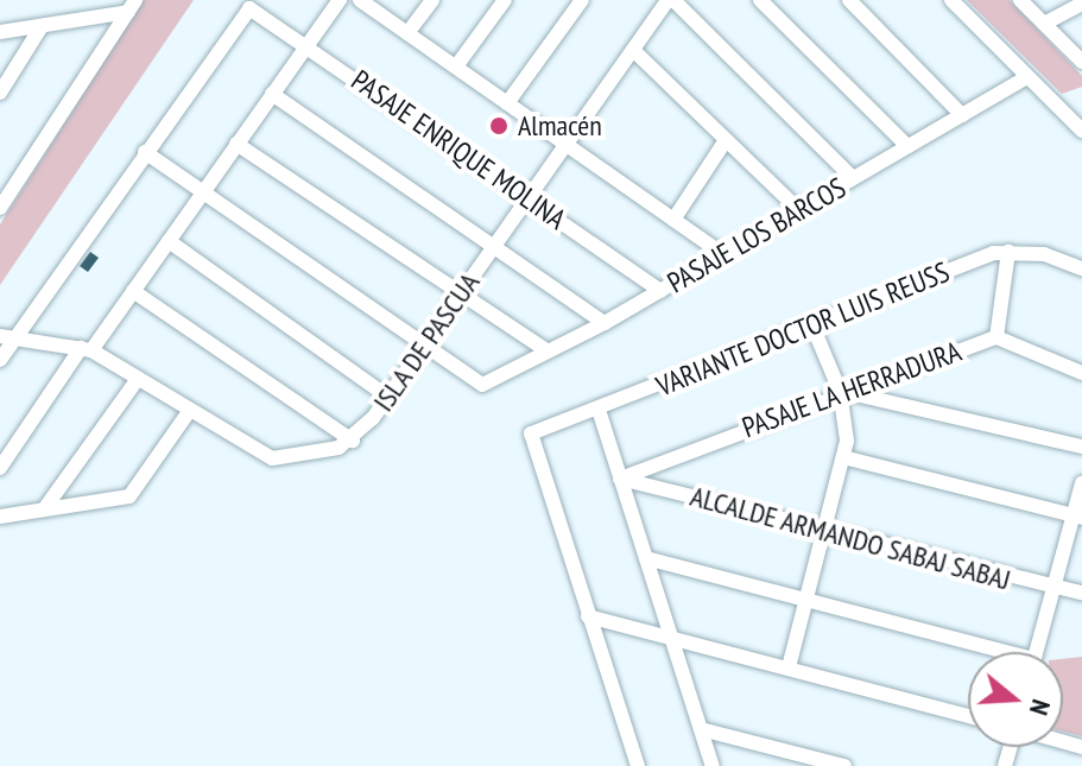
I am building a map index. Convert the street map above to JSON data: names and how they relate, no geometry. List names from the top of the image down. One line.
{"streets":{"street":["PASAJE ENRIQUE MOLINA","PASAJE LOS BARCOS","VARIANTE DOCTOR LUIS REUSS","ISLA DE PASCUA","PASAJE LA HERRADURA","ALCALDE ARMANDO SABAJ SABAJ"]},"crossings":[["PASAJE ENRIQUE MOLINA","PASAJE LOS BARCOS"],["PASAJE ENRIQUE MOLINA","ISLA DE PASCUA"],["PASAJE LOS BARCOS","ISLA DE PASCUA"],["PASAJE LA HERRADURA","ALCALDE ARMANDO SABAJ SABAJ"]],"places":["Almacén"],"north":"right"}
